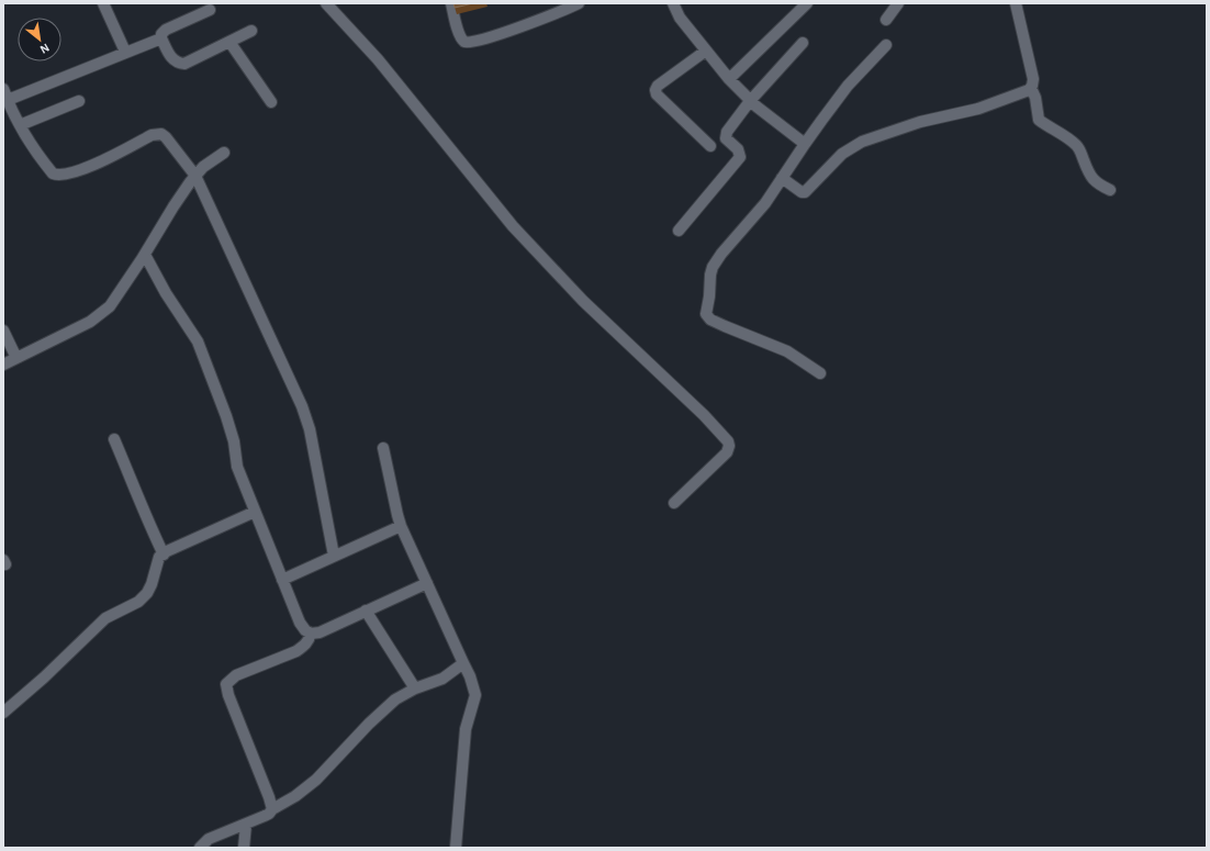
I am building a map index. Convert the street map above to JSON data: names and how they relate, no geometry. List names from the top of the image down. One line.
{"north":"bottom right"}
